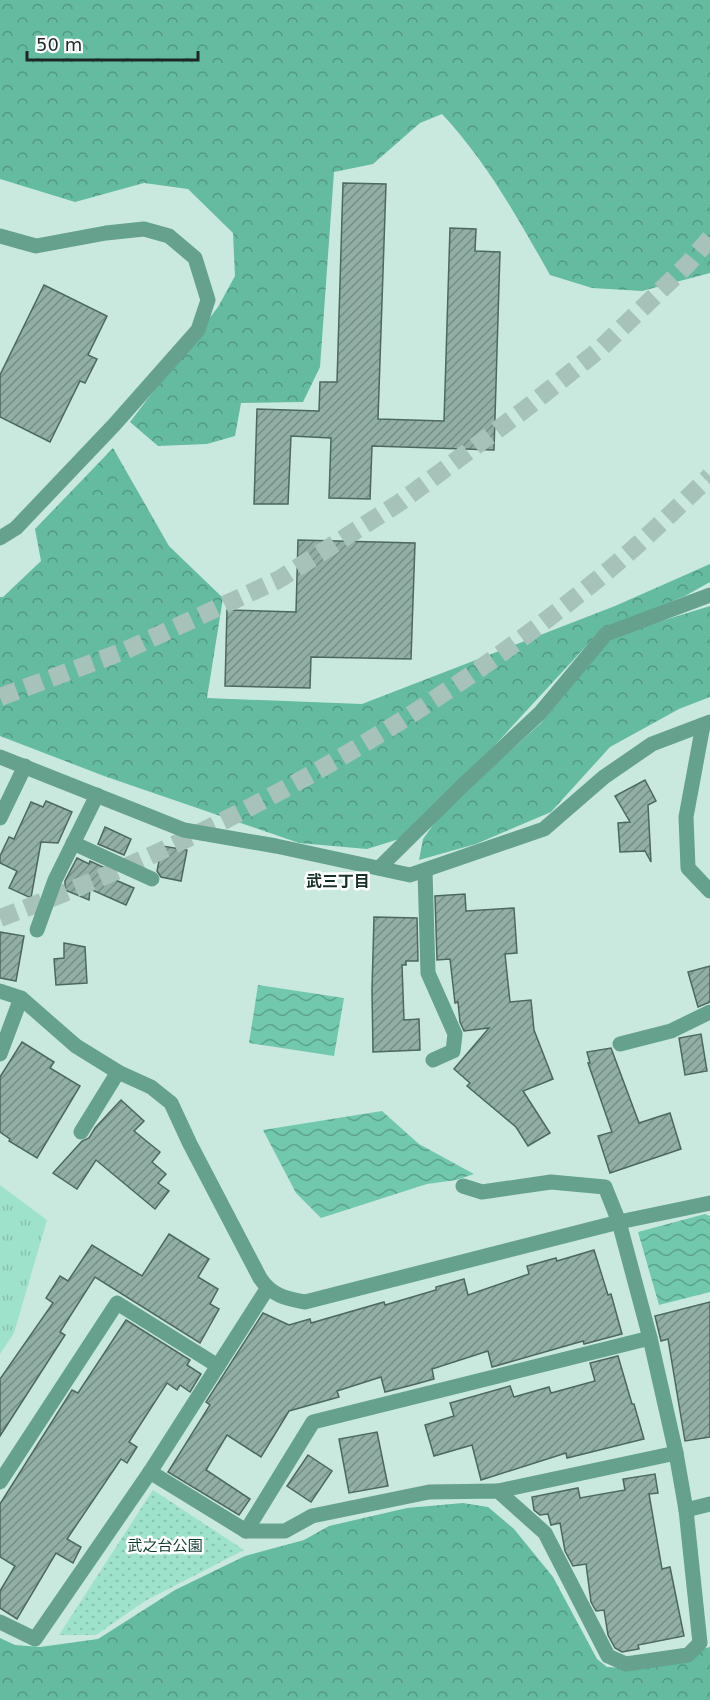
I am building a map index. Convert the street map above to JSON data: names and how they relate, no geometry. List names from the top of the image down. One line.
{"districts":["武三丁目"],"parks":["武之台公園"],"scale_bar":"50 m"}
